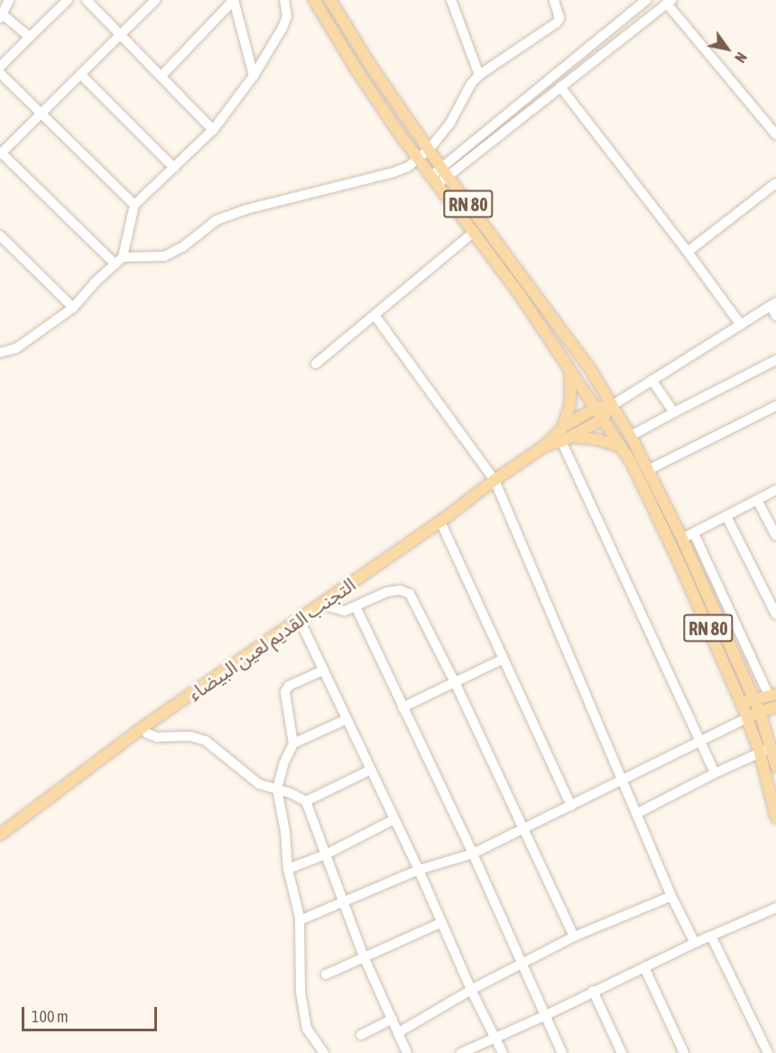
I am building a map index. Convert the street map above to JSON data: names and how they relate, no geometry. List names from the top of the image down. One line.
{"streets":{"main road":["RN 80","التجنب القديم لعين البيضاء"]},"scale_bar":"100 m","north":"bottom right"}
